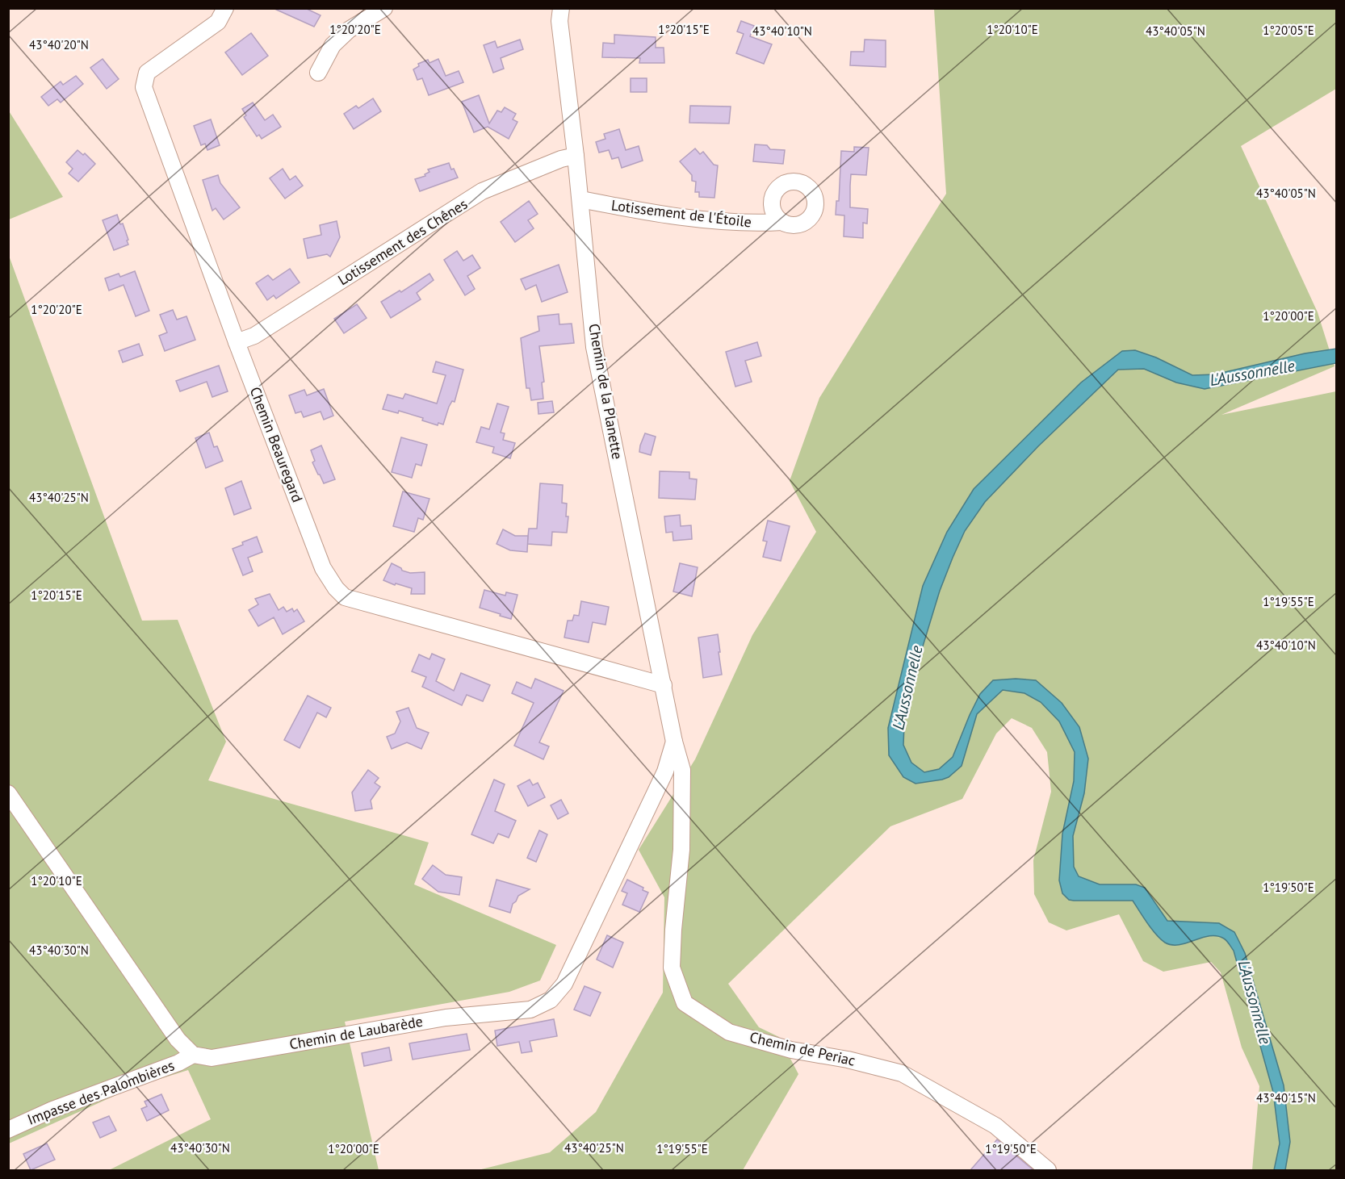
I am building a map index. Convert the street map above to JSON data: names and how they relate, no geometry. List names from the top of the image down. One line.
{"streets":{"street":["Lotissement de l'Étoile","Lotissement des Chênes","Chemin de la Planette","Chemin Beauregard","Chemin de Laubarède","Chemin de Periac","Impasse des Palombières"]},"crossings":[["Lotissement de l'Étoile","Chemin de la Planette"],["Lotissement des Chênes","Chemin de la Planette"],["Lotissement des Chênes","Chemin Beauregard"],["Chemin de la Planette","Chemin Beauregard"],["Chemin de la Planette","Chemin de Laubarède"],["Chemin de la Planette","Chemin de Periac"],["Chemin de Laubarède","Chemin de Periac"],["Chemin de Laubarède","Impasse des Palombières"]],"water":["L'Aussonnelle"],"coordinates":["1°20'20\"E","1°20'15\"E","1°20'10\"E","1°20'05\"E","43°40'10\"N","43°40'05\"N","43°40'20\"N","1°20'00\"E","43°40'25\"N","1°19'55\"E","1°19'50\"E","43°40'30\"N","43°40'15\"N"]}
